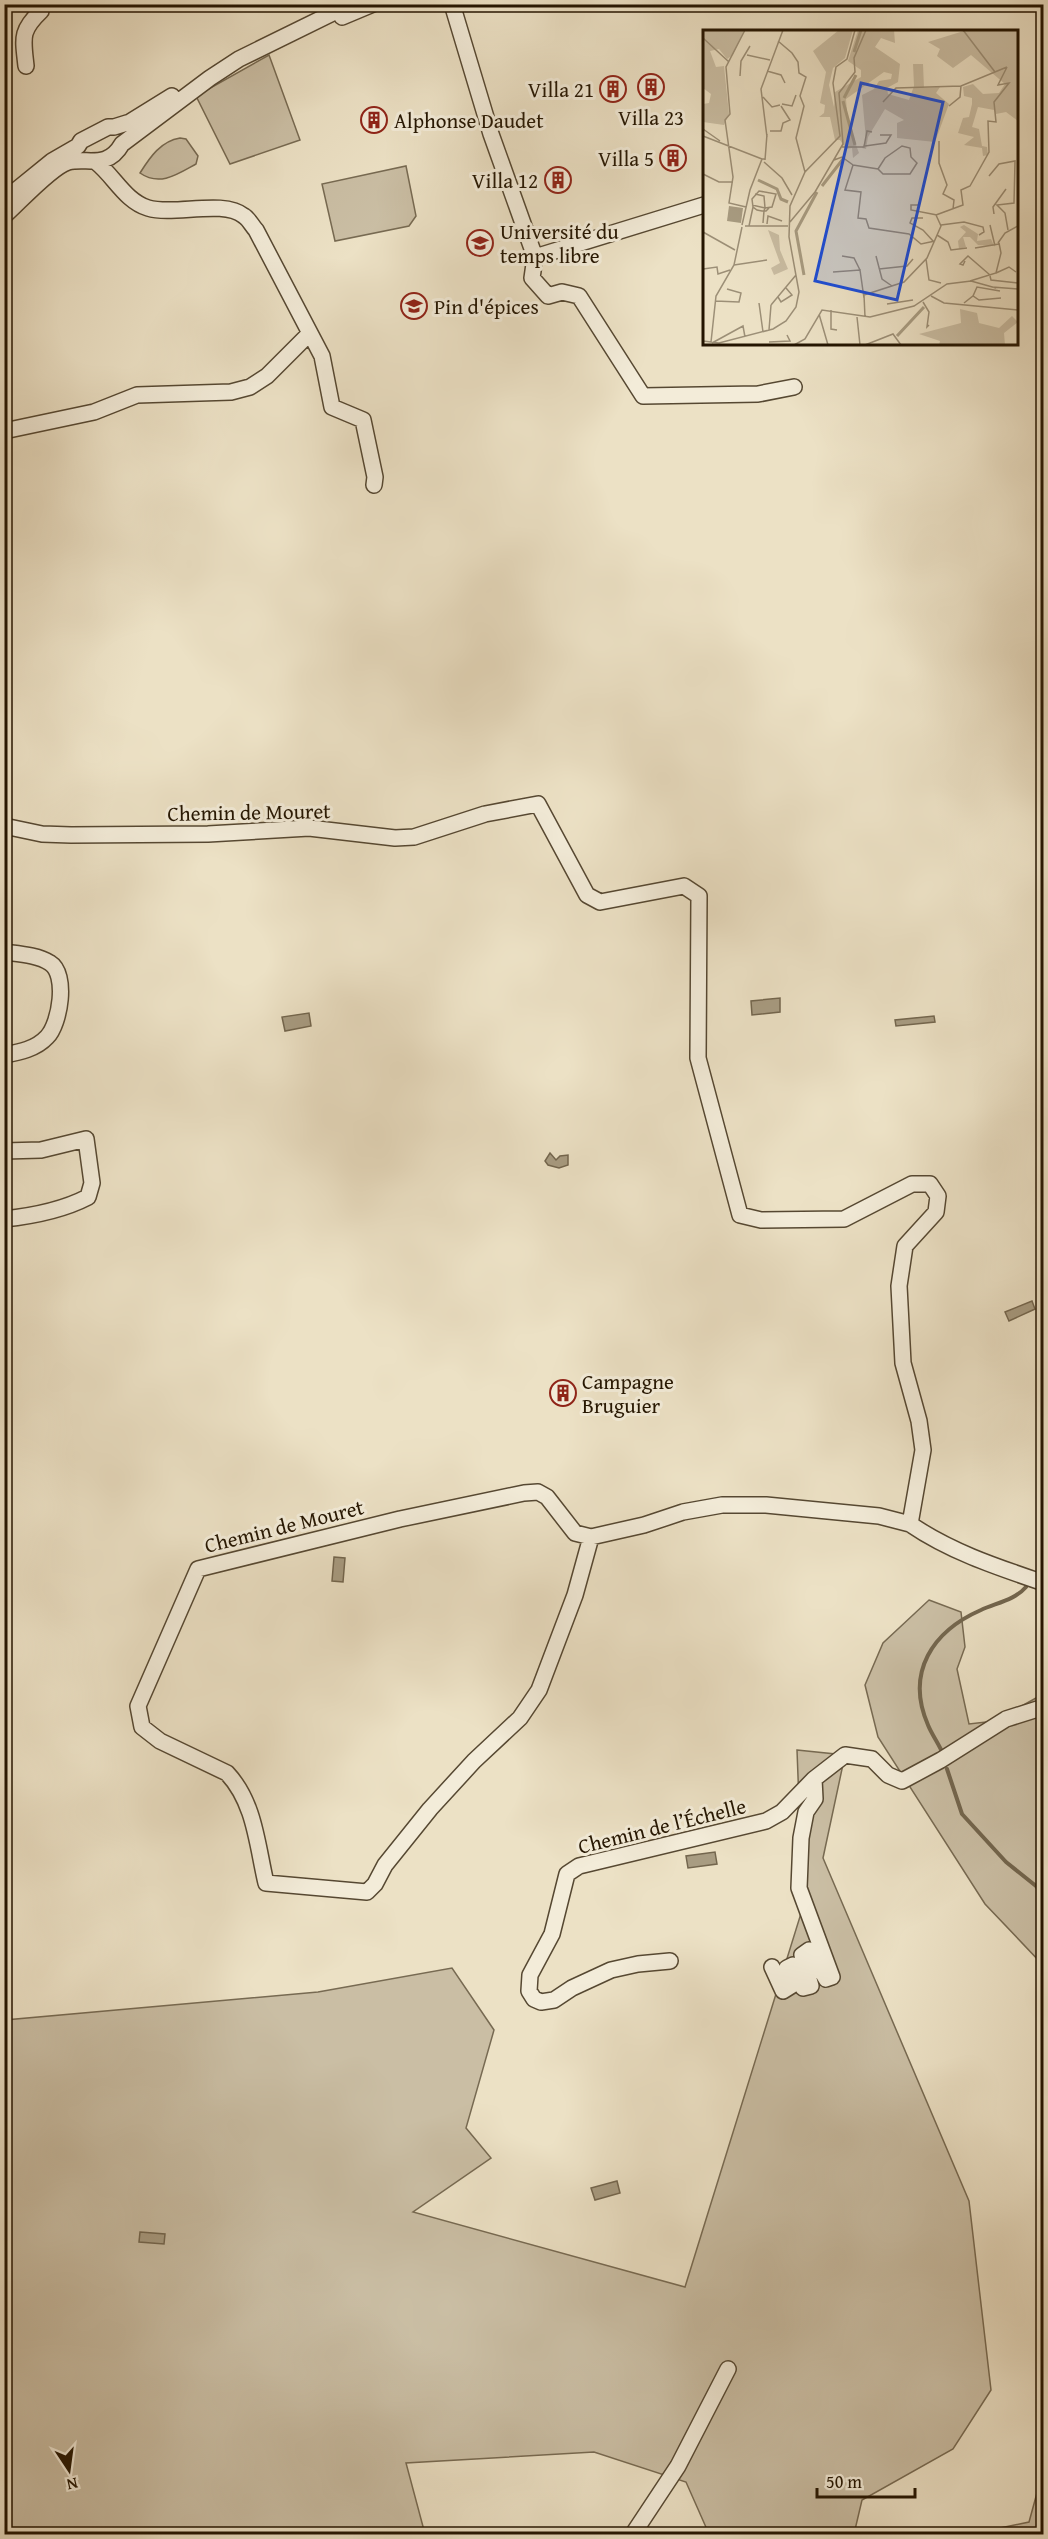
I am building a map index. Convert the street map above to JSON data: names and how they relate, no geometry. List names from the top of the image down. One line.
{"streets":{"street":["Chemin de Mouret","Chemin de l’Échelle"]},"places":{"building":["Villa 23","Villa 21","Alphonse Daudet","Villa 5","Villa 12","Campagne Bruguier"],"school or university":["Université du temps libre","Pin d'épices"]},"scale_bar":"50 m","north":"bottom"}
